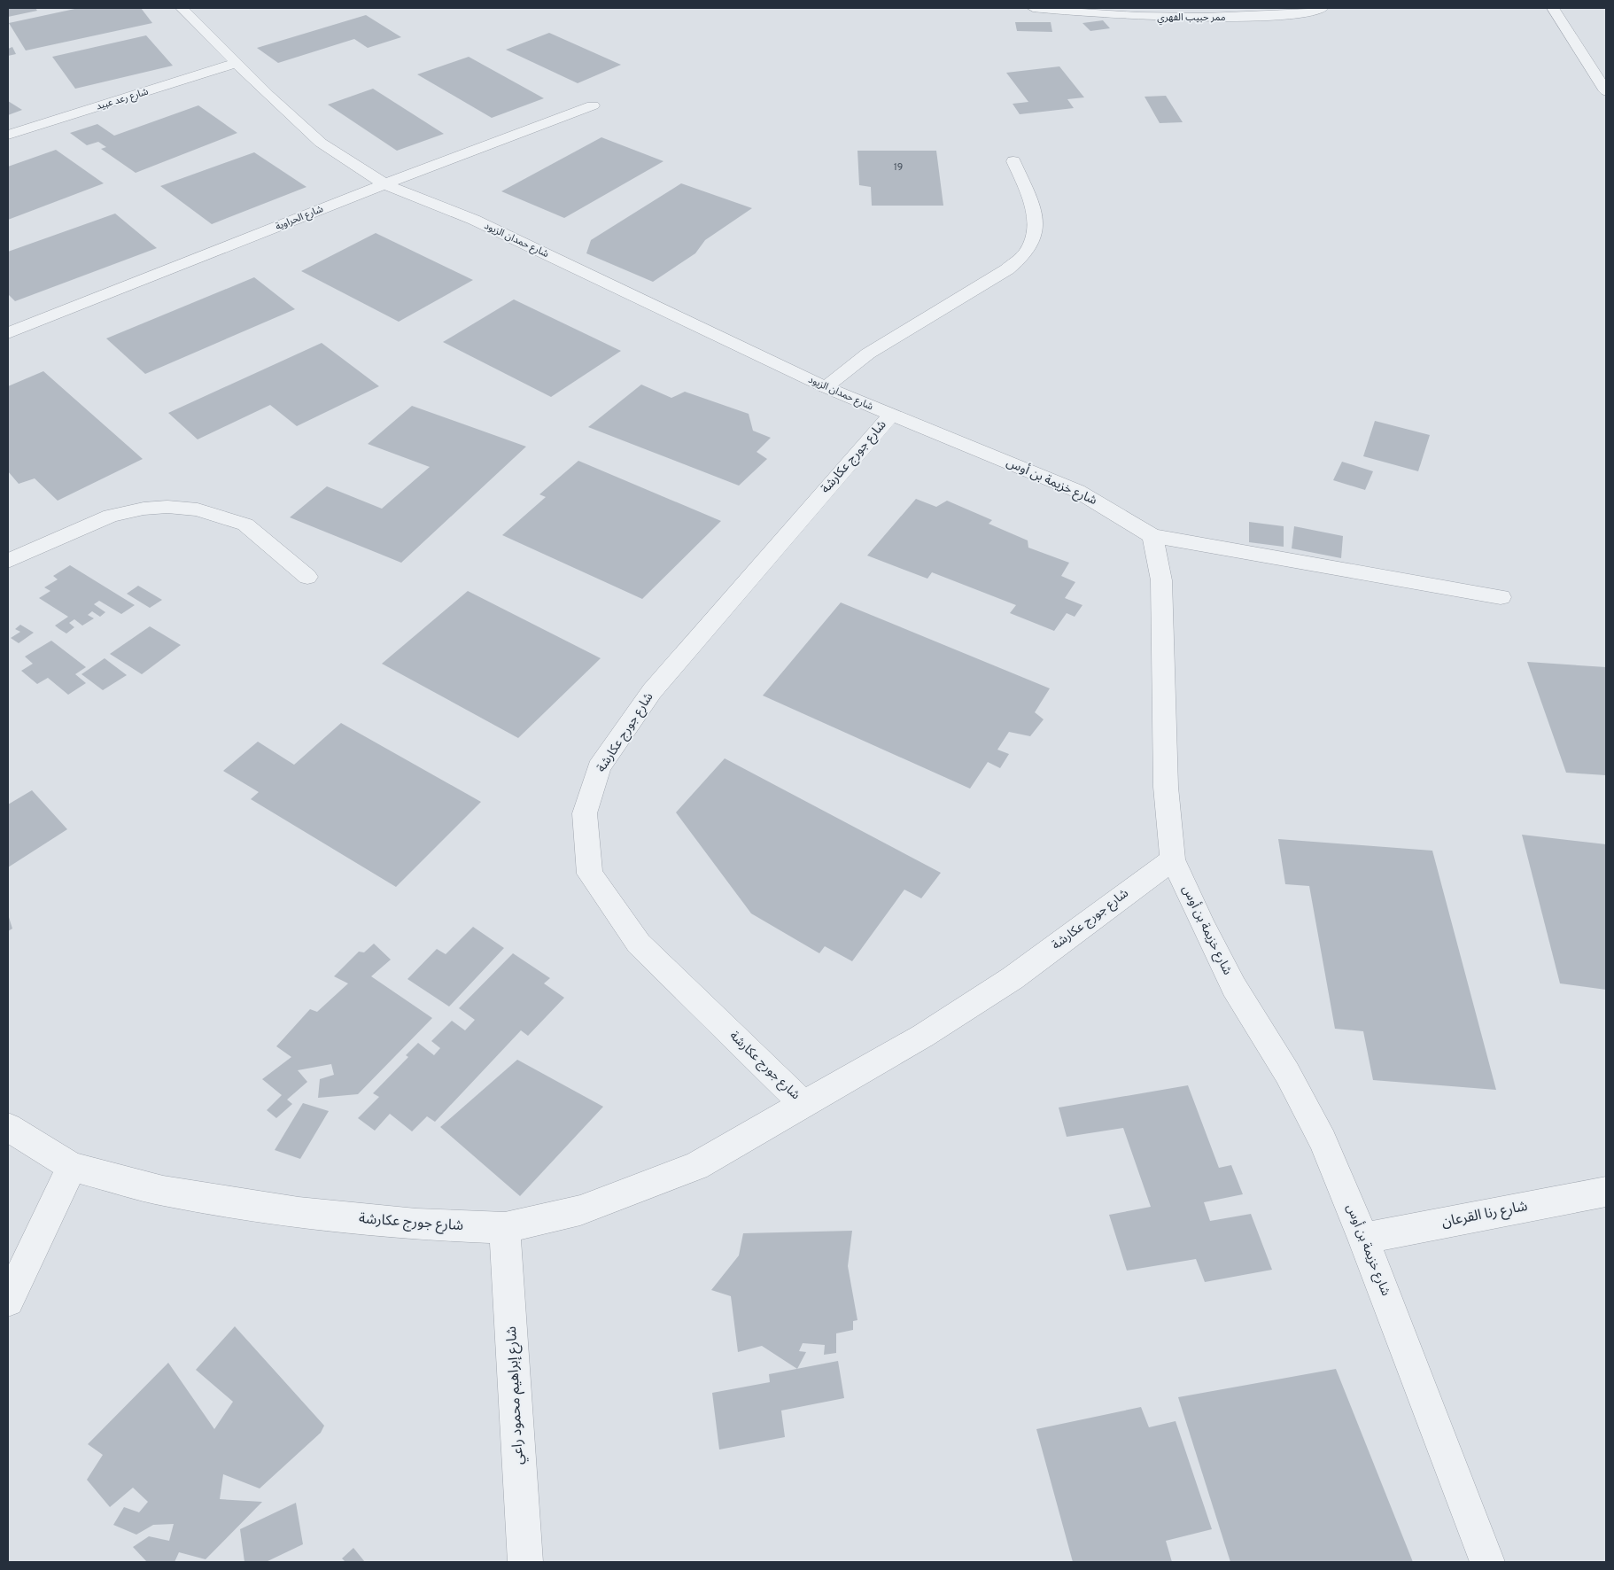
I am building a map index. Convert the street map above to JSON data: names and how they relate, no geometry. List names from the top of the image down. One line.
{"streets":{"street":["ممر حبيب الفهري","شارع رعد عبيد","شارع الحراوية","شارع حمدان الزيود","شارع جورج عكارشة","شارع خزيمة بن أوس","شارع رنا القرعان","شارع إبراهيم محمود راعي"]},"crossings":[["شارع رعد عبيد","شارع حمدان الزيود"],["شارع الحراوية","شارع حمدان الزيود"],["شارع حمدان الزيود","شارع جورج عكارشة"],["شارع حمدان الزيود","شارع خزيمة بن أوس"],["شارع جورج عكارشة","شارع خزيمة بن أوس"],["شارع جورج عكارشة","شارع إبراهيم محمود راعي"],["شارع خزيمة بن أوس","شارع رنا القرعان"]],"house_numbers":["19"]}
